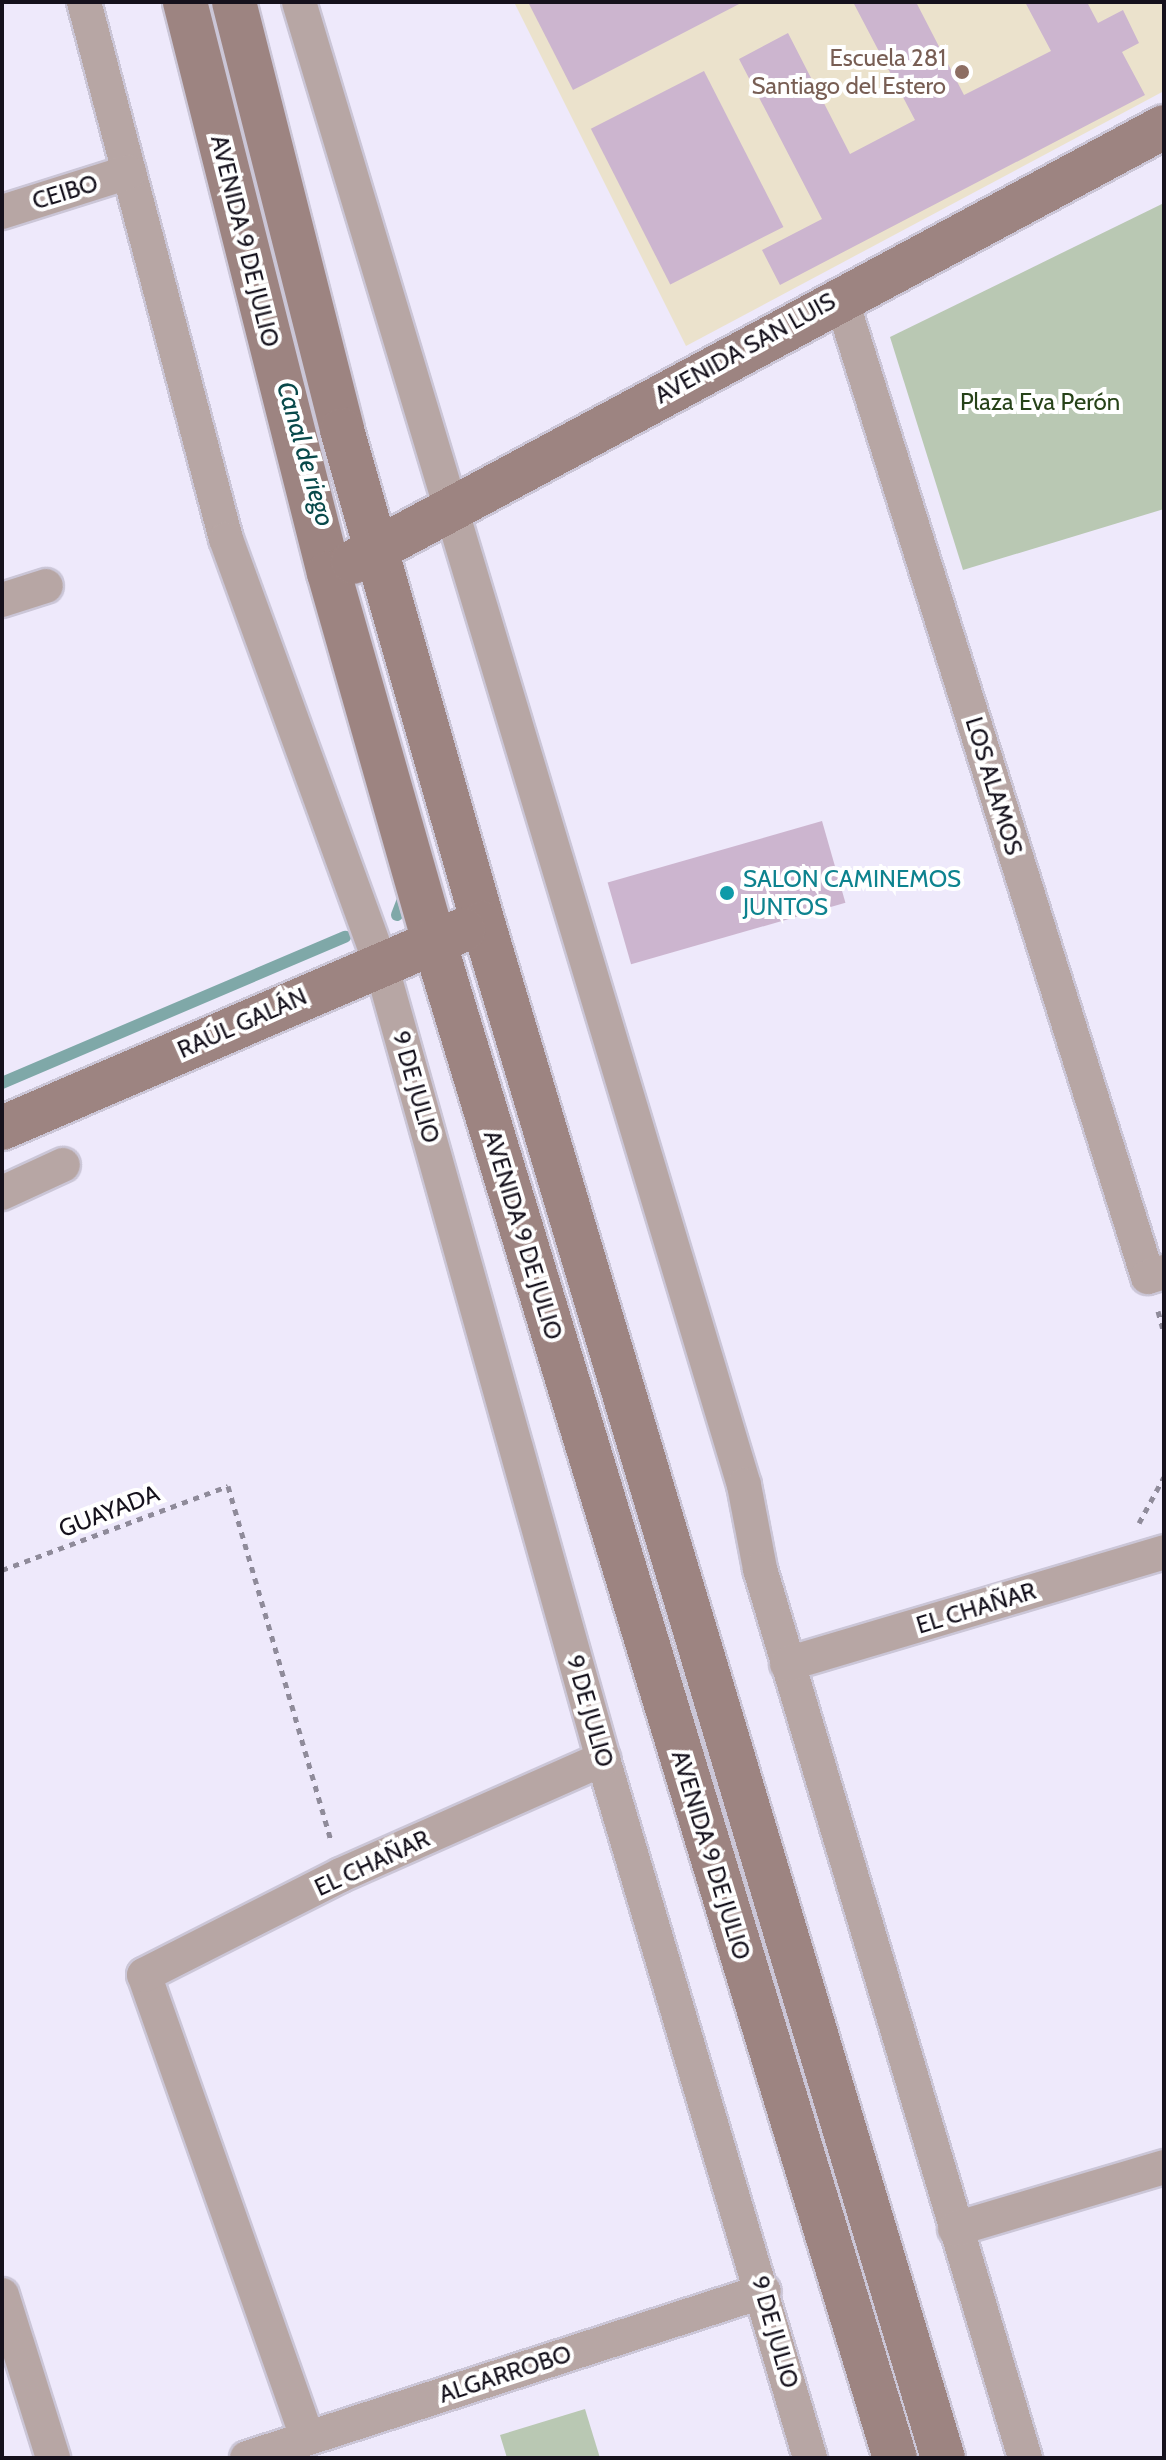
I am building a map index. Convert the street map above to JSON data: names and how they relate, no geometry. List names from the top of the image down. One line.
{"streets":{"main road":["AVENIDA 9 DE JULIO","AVENIDA SAN LUIS","RAÚL GALÁN"],"street":["CEIBO","LOS ALAMOS","9 DE JULIO","EL CHAÑAR","ALGARROBO"],"path":["GUAYADA"]},"crossings":[["CEIBO","9 DE JULIO"],["AVENIDA 9 DE JULIO","AVENIDA SAN LUIS"],["AVENIDA 9 DE JULIO","RAÚL GALÁN"],["AVENIDA SAN LUIS","LOS ALAMOS"],["RAÚL GALÁN","9 DE JULIO"],["9 DE JULIO","EL CHAÑAR"],["9 DE JULIO","ALGARROBO"],["GUAYADA","EL CHAÑAR"],["EL CHAÑAR","ALGARROBO"]],"water":["Canal de riego"],"parks":["Plaza Eva Perón"],"places":["Escuela 281 Santiago del Estero","SALON CAMINEMOS JUNTOS"]}
